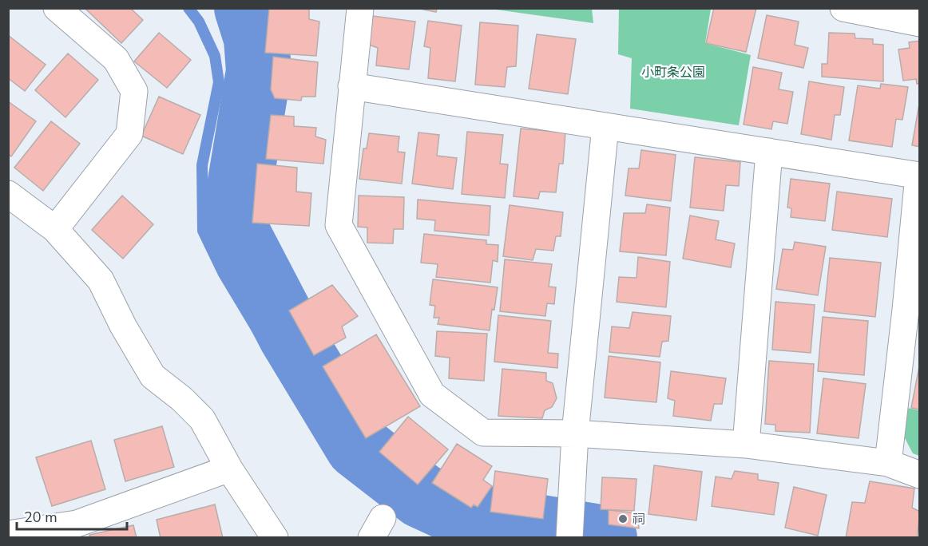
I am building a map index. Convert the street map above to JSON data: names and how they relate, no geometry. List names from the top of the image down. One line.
{"parks":["小町条公園"],"places":["祠"],"scale_bar":"20 m"}
